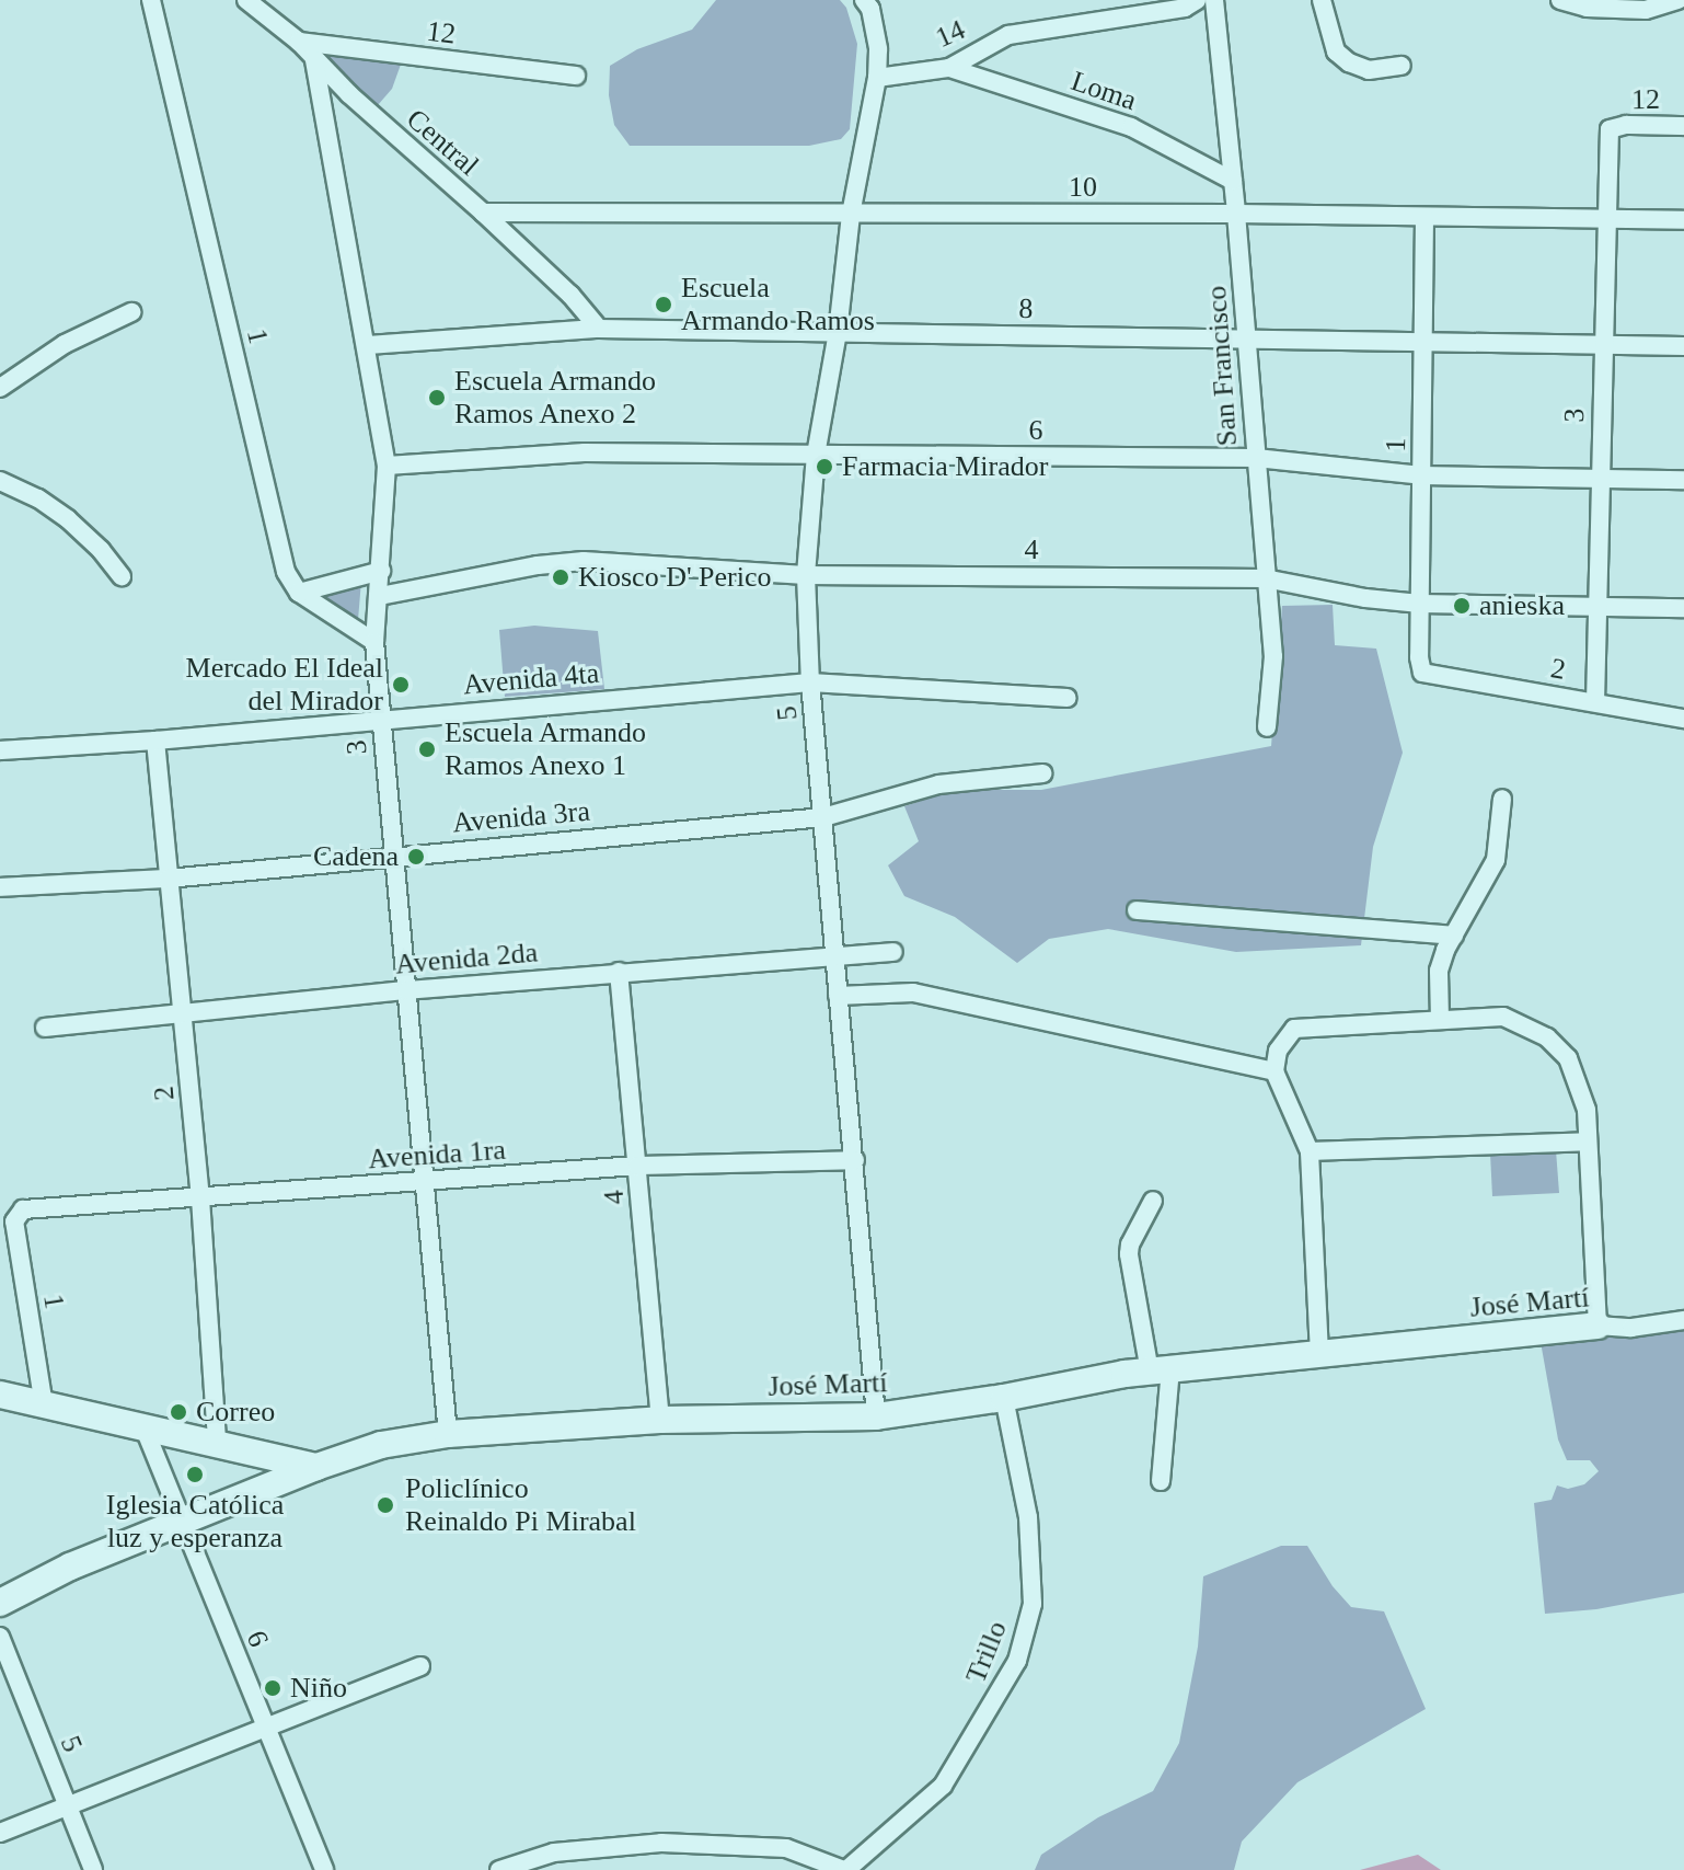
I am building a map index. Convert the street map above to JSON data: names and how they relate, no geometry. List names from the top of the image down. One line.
{"streets":{"street":["12","14","Loma","Central","10","8","1","San Francisco","3","6","4","2","Avenida 4ta","5","Avenida 3ra","Avenida 2da","Avenida 1ra","José Martí","Trillo"]},"crossings":[["12","Central"],["12","3"],["14","Loma"],["14","5"],["Loma","San Francisco"],["Central","10"],["Central","8"],["Central","3"],["10","1"],["10","San Francisco"],["10","3"],["10","5"],["8","1"],["8","San Francisco"],["8","3"],["8","5"],["1","6"],["1","4"],["1","2"],["1","Avenida 1ra"],["San Francisco","6"],["San Francisco","4"],["3","6"],["3","4"],["3","2"],["3","Avenida 4ta"],["3","Avenida 3ra"],["3","Avenida 2da"],["3","Avenida 1ra"],["3","José Martí"],["6","5"],["6","José Martí"],["4","5"],["4","Avenida 2da"],["4","Avenida 1ra"],["4","José Martí"],["2","Avenida 4ta"],["2","Avenida 3ra"],["2","Avenida 2da"],["2","Avenida 1ra"],["Avenida 4ta","5"],["5","Avenida 3ra"],["5","Avenida 2da"],["5","Avenida 1ra"],["5","José Martí"],["José Martí","Trillo"]],"places":["Escuela Armando Ramos","Escuela Armando Ramos Anexo 2","Farmacia Mirador","Kiosco D' Perico","anieska","Mercado El Ideal del Mirador","Escuela Armando Ramos Anexo 1","Cadena","Correo","Iglesia Católica luz y esperanza","Policlínico Reinaldo Pi Mirabal","Niño"]}
